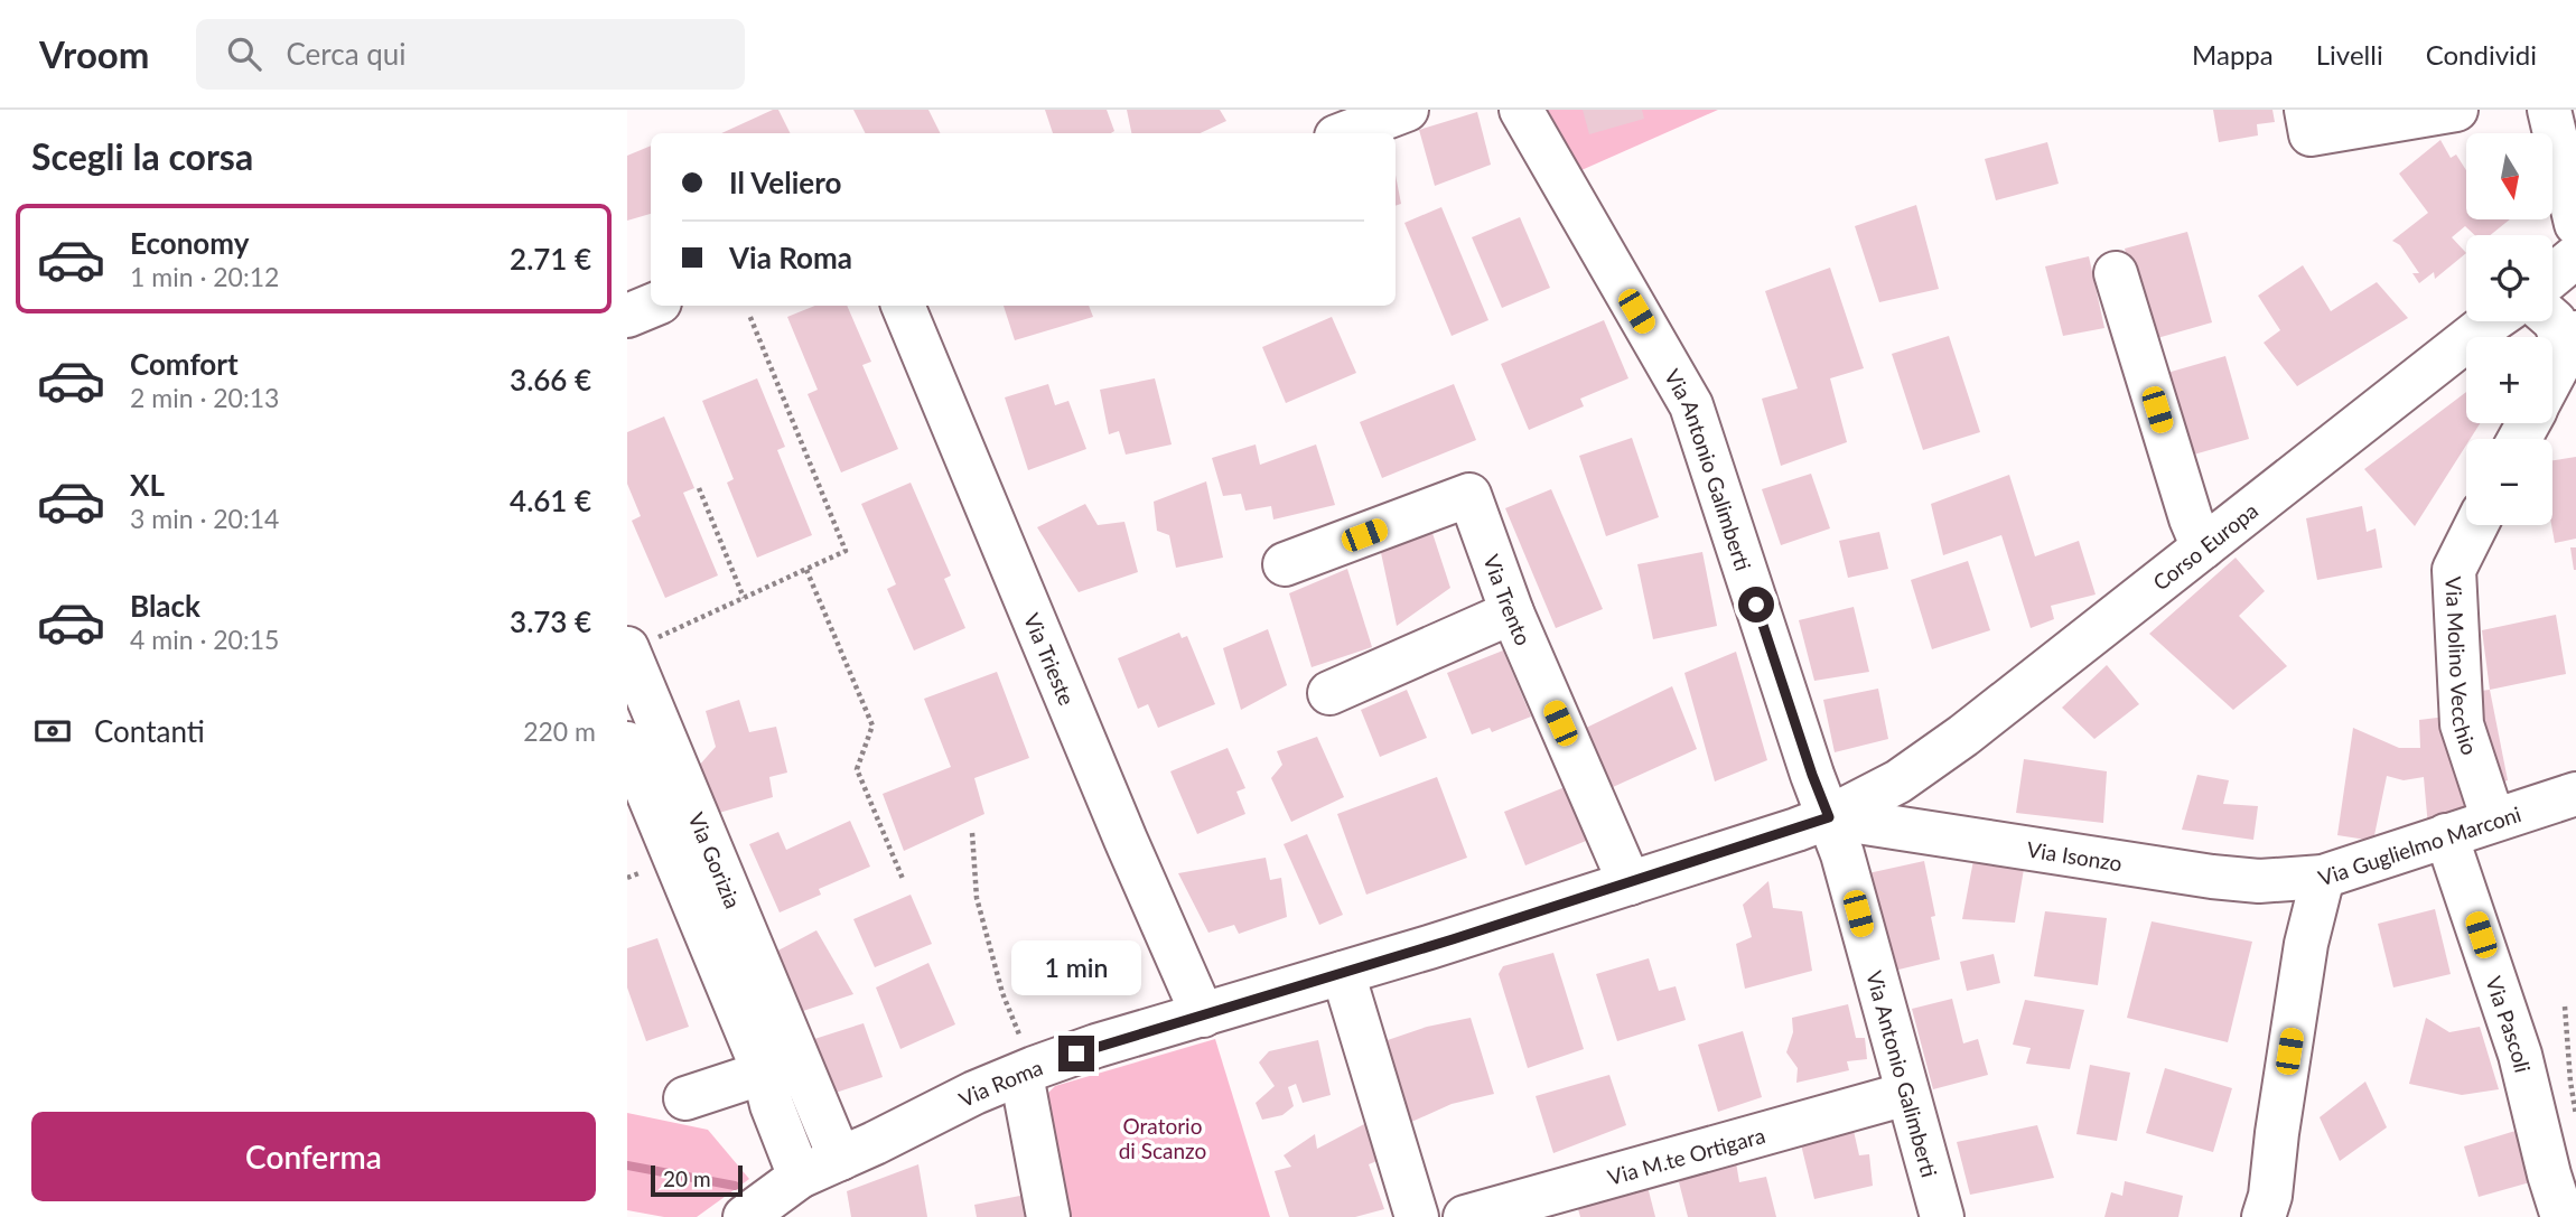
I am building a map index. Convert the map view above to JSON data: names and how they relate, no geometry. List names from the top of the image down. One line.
{"streets":{"street":["Via Antonio Galimberti","Corso Europa","Via Trento","Via Trieste","Via Molino Vecchio","Via Guglielmo Marconi","Via Isonzo","Via Gorizia","Via Pascoli","Via Roma","Via M.te Ortigara"]},"crossings":[["Via Antonio Galimberti","Via Isonzo"],["Via Antonio Galimberti","Via Roma"],["Via Antonio Galimberti","Via M.te Ortigara"],["Corso Europa","Via Roma"],["Via Trento","Via Roma"],["Via Trieste","Via Roma"],["Via Molino Vecchio","Via Guglielmo Marconi"],["Via Guglielmo Marconi","Via Isonzo"],["Via Guglielmo Marconi","Via Pascoli"],["Via Isonzo","Via Roma"],["Via Gorizia","Via Roma"]],"parks":["Oratorio di Scanzo"],"scale_bar":"20 m","north":"bottom","page":{"header":"Vroom","search":"Cerca qui","nav":["Mappa","Livelli","Condividi"],"heading":"Scegli la corsa","map_buttons":["+","−"],"banner":["Il Veliero","Via Roma"],"list":[{"name":"Economy","note":"1 min · 20:12","value":"2.71 €"},{"name":"Comfort","note":"2 min · 20:13","value":"3.66 €"},{"name":"XL","note":"3 min · 20:14","value":"4.61 €"},{"name":"Black","note":"4 min · 20:15","value":"3.73 €"}],"pay":["Contanti","220 m"],"bubble":"1 min","buttons":"Conferma","scale":"20 m"}}
